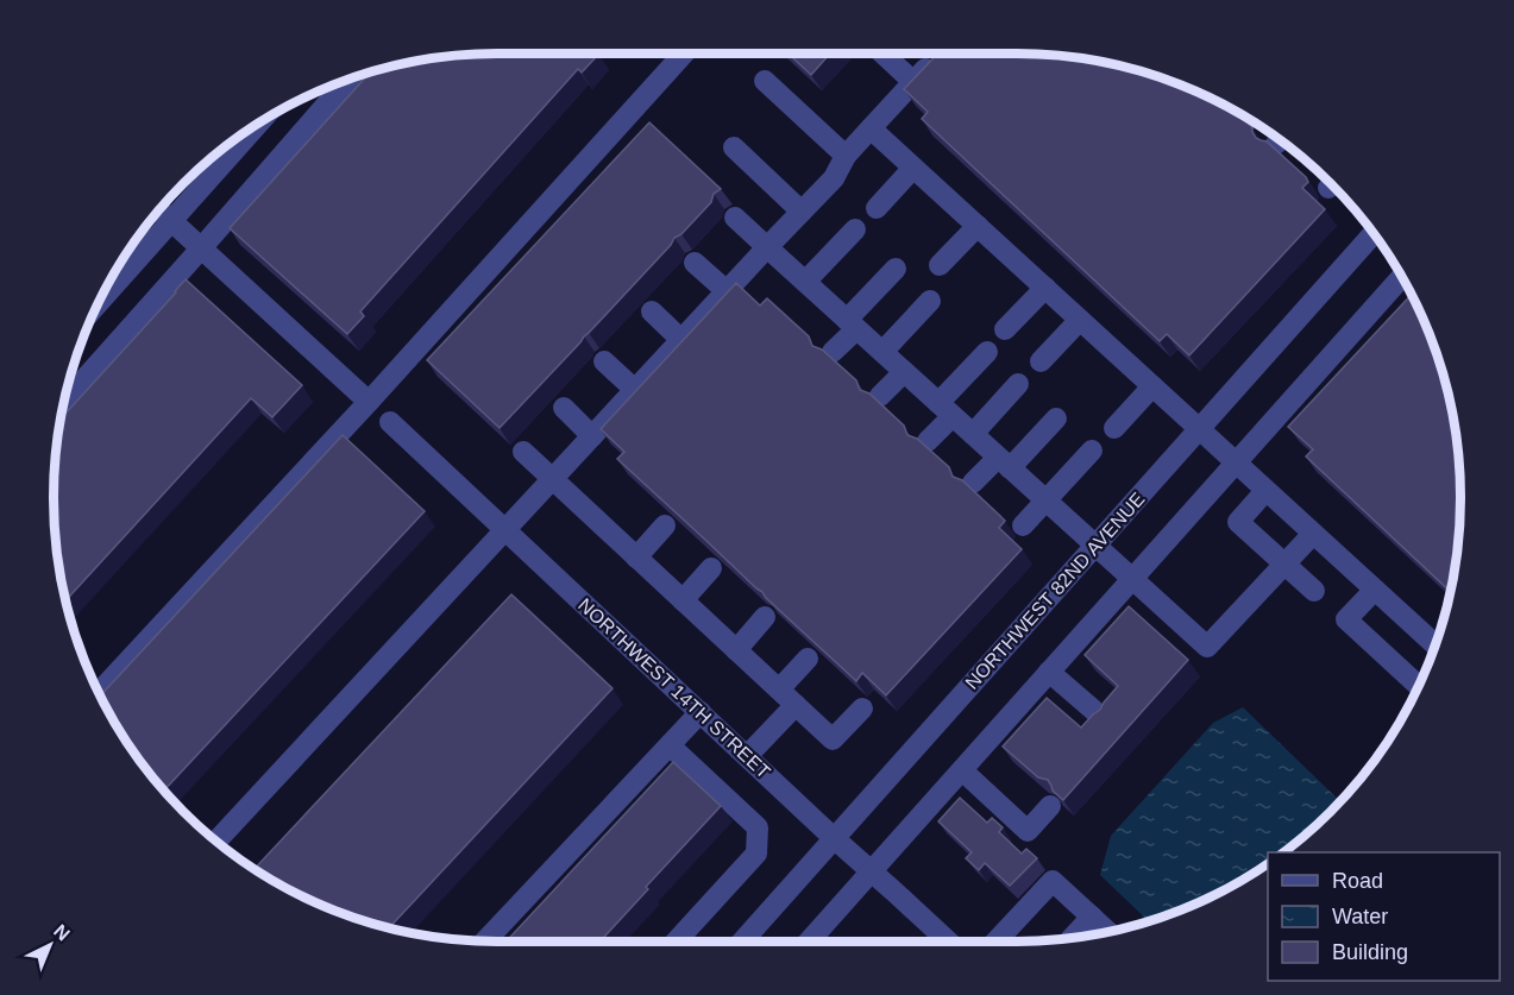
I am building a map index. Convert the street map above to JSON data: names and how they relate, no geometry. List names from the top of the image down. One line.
{"streets":{"street":["NORTHWEST 82ND AVENUE","NORTHWEST 14TH STREET"]},"crossings":[["NORTHWEST 82ND AVENUE","NORTHWEST 14TH STREET"]],"legend":["Road","Water","Building"],"north":"top right"}
